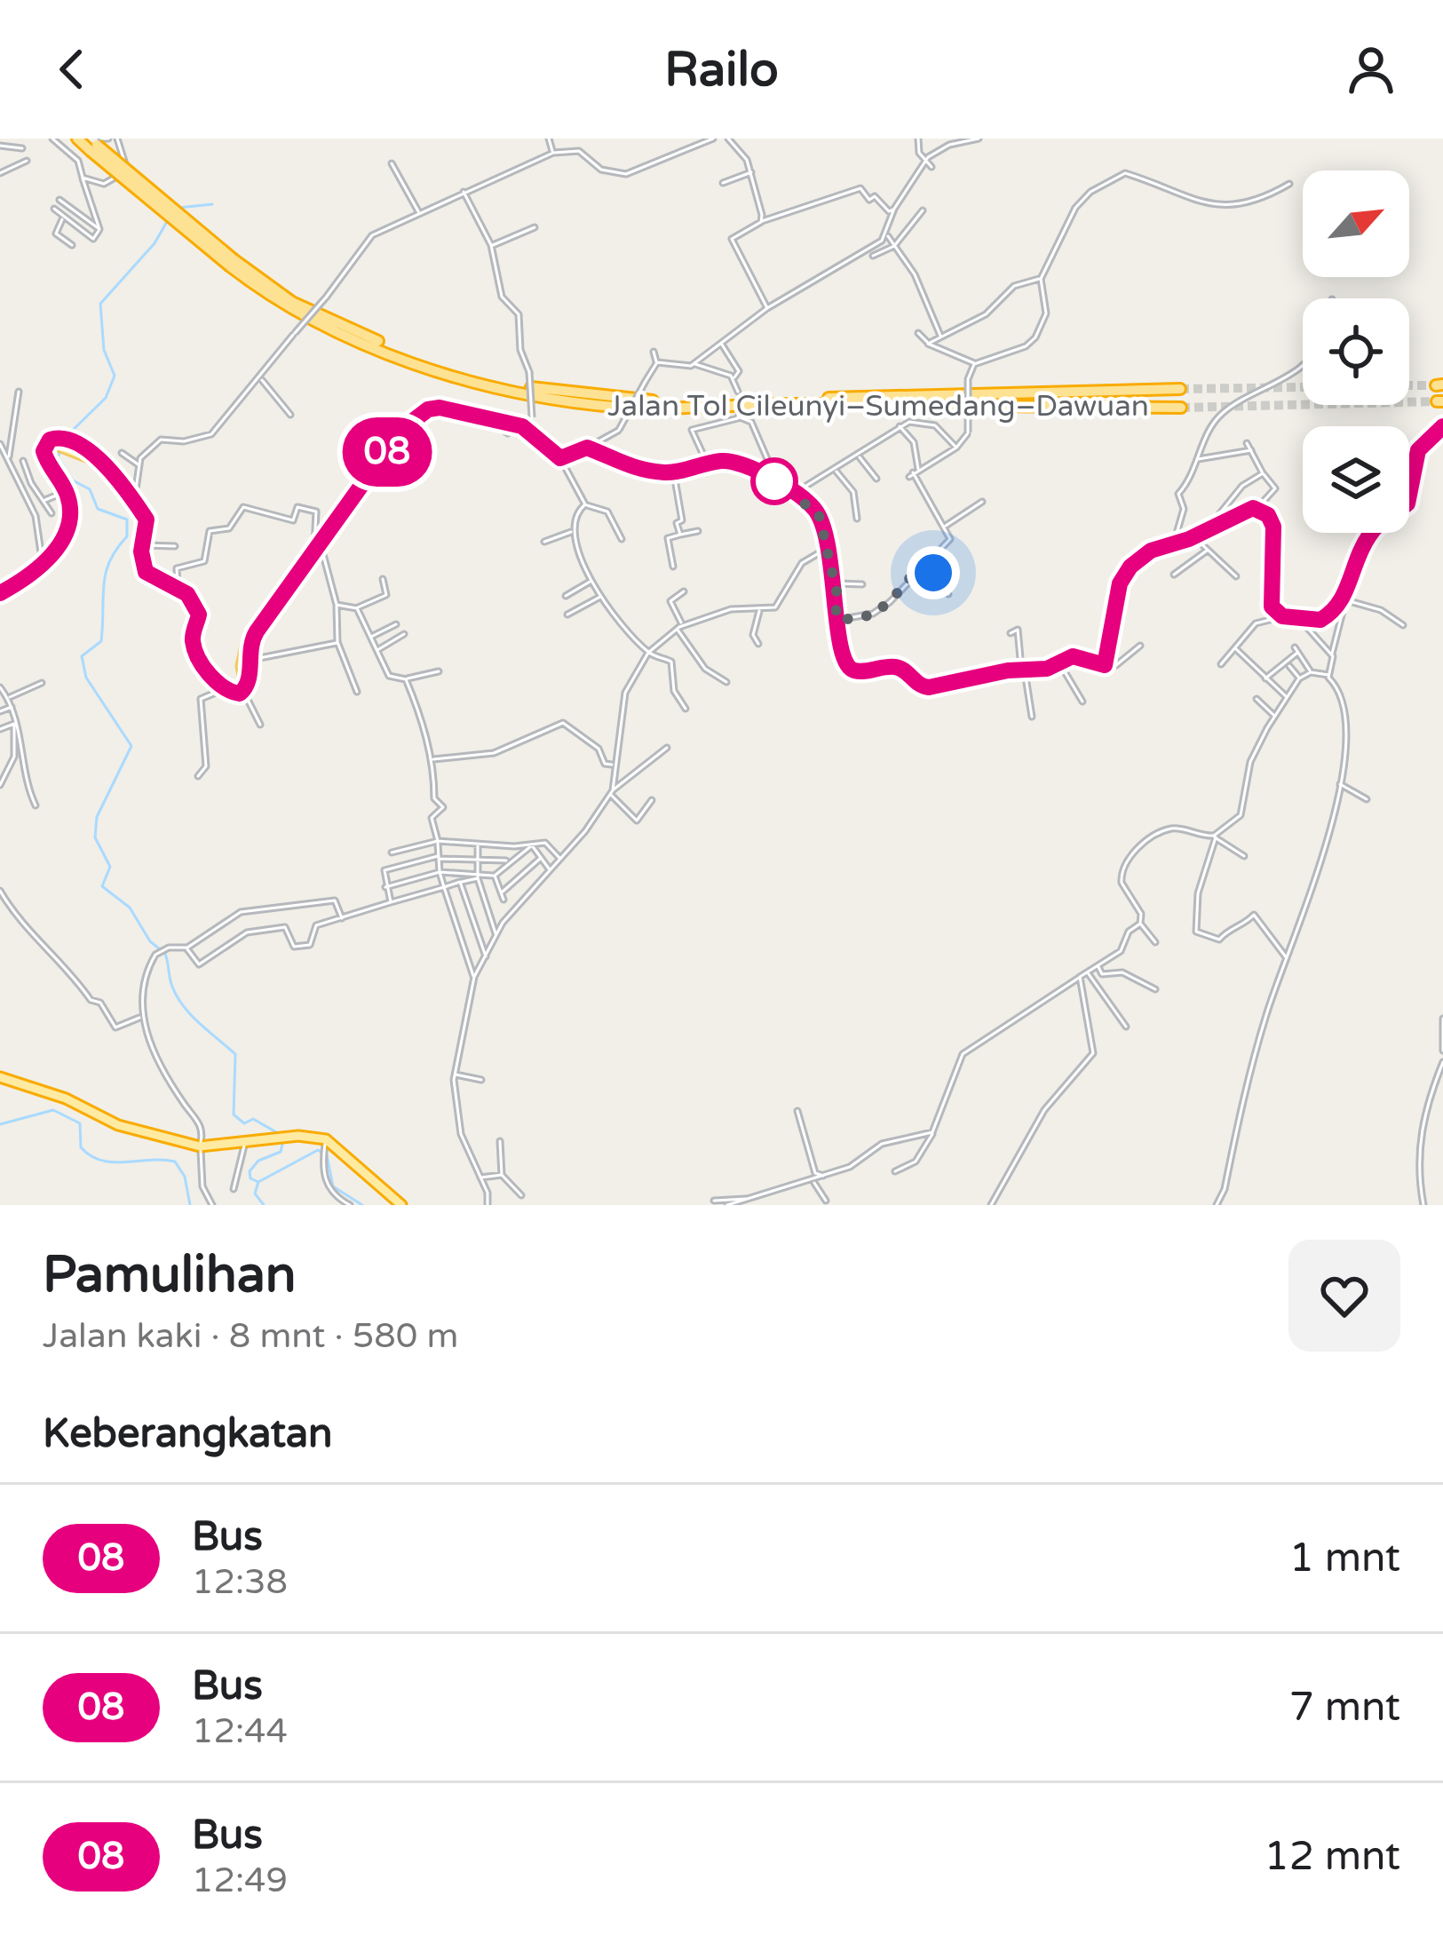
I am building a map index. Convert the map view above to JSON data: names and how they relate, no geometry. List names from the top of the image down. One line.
{"streets":{"highway":["Jalan Tol Cileunyi–Sumedang–Dawuan"]},"lines":["bus line 08"],"north":"top right","page":{"header":"Railo","on_map":"08","heading":[["Pamulihan","Jalan kaki · 8 mnt · 580 m"],"Keberangkatan"],"list":[{"mark":"08","name":"Bus","note":"12:38","value":"1 mnt"},{"mark":"08","name":"Bus","note":"12:44","value":"7 mnt"},{"mark":"08","name":"Bus","note":"12:49","value":"12 mnt"}]}}
